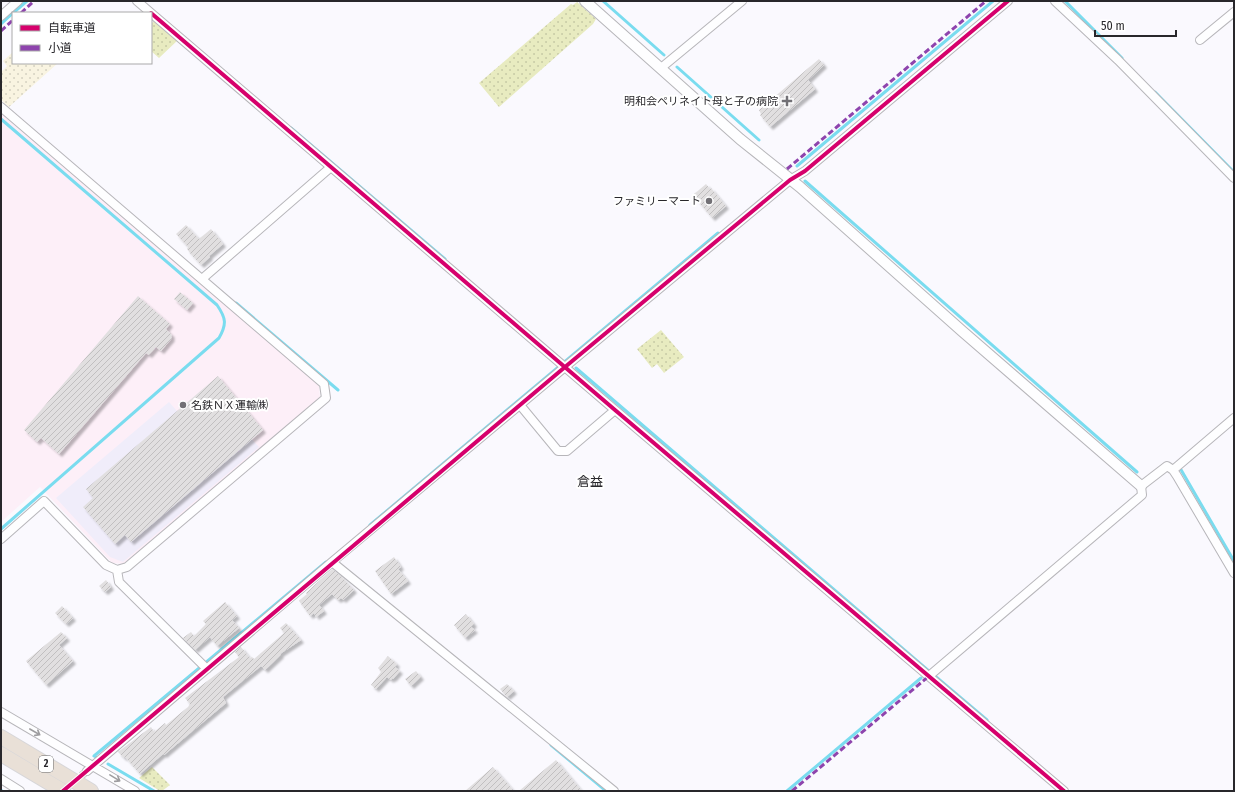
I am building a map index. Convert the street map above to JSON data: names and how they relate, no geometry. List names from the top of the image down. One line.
{"streets":{"highway":["2"]},"districts":["倉益"],"places":{"health":["明和会ペリネイト母と子の病院"],"other":["ファミリーマート","名鉄ＮＸ運輸㈱"]},"legend":["自転車道","小道"],"scale_bar":"50 m"}
